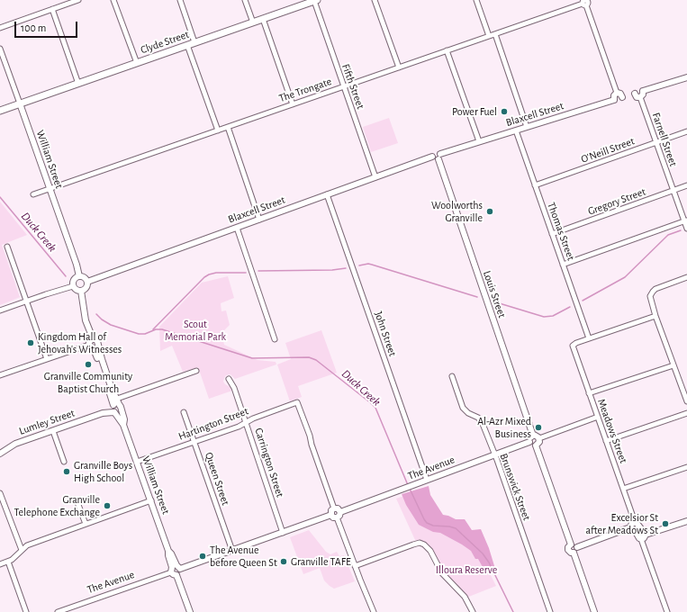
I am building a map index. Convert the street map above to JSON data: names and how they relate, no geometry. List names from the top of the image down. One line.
{"streets":{"main road":["Clyde Street"],"street":["Fifth Street","The Trongate","Blaxcell Street","Farnell Street","O'Neill Street","William Street","Gregory Street","Thomas Street","Louis Street","John Street","Lumley Street","Hartington Street","Meadows Street","Carrington Street","The Avenue","Queen Street","Brunswick Street"]},"crossings":[["Clyde Street","Fifth Street"],["Clyde Street","William Street"],["Fifth Street","The Trongate"],["Fifth Street","Blaxcell Street"],["The Trongate","William Street"],["Blaxcell Street","William Street"],["Blaxcell Street","Thomas Street"],["Blaxcell Street","Louis Street"],["Blaxcell Street","John Street"],["Farnell Street","O'Neill Street"],["Farnell Street","Gregory Street"],["O'Neill Street","Thomas Street"],["William Street","Lumley Street"],["William Street","Hartington Street"],["William Street","The Avenue"],["Gregory Street","Thomas Street"],["Thomas Street","Meadows Street"],["Louis Street","The Avenue"],["John Street","The Avenue"],["Hartington Street","Carrington Street"],["Hartington Street","The Avenue"],["Hartington Street","Queen Street"],["Carrington Street","The Avenue"],["The Avenue","Queen Street"],["The Avenue","Brunswick Street"]],"water":["Duck Creek"],"parks":["Scout Memorial Park","Illoura Reserve"],"places":["Power Fuel","Woolworths Granville","Kingdom Hall of Jehovah's Witnesses","Granville Community Baptist Church","Al-Azr Mixed Business","Granville Boys High School","Granville Telephone Exchange","Excelsior St after Meadows St","The Avenue before Queen St","Granville TAFE"],"scale_bar":"100 m"}
